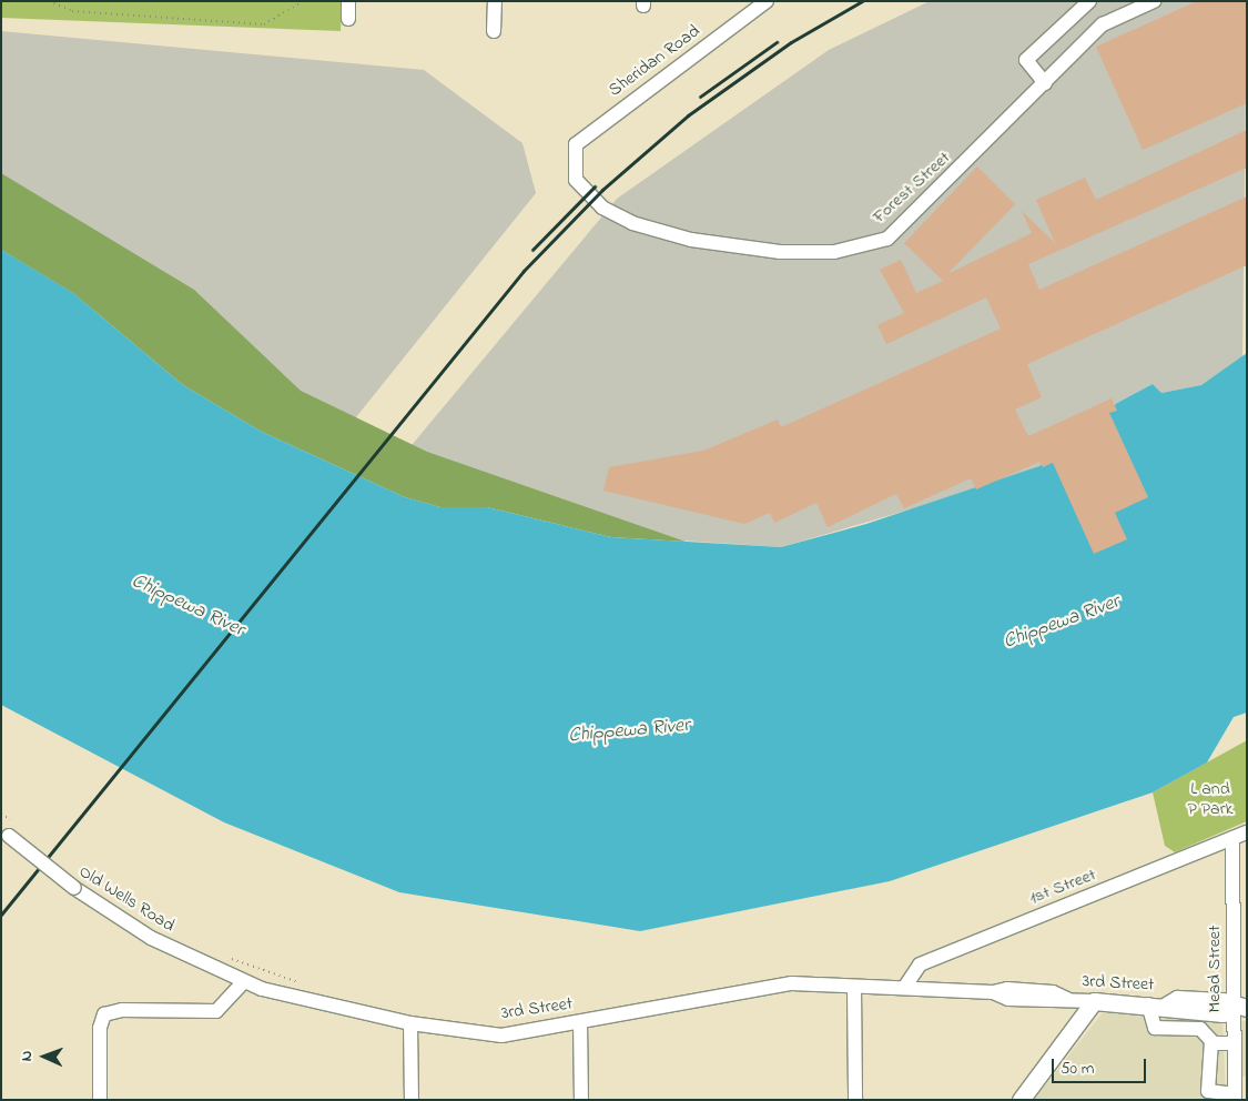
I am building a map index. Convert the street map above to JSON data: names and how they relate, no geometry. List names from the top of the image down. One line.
{"streets":{"main road":["3rd Street"],"street":["Sheridan Road","Forest Street","1st Street","Old Wells Road","Mead Street"]},"crossings":[["Sheridan Road","Forest Street"],["1st Street","Mead Street"],["1st Street","3rd Street"],["Old Wells Road","3rd Street"],["Mead Street","3rd Street"]],"water":["Chippewa River"],"parks":["L and P Park"],"scale_bar":"50 m","north":"left"}
